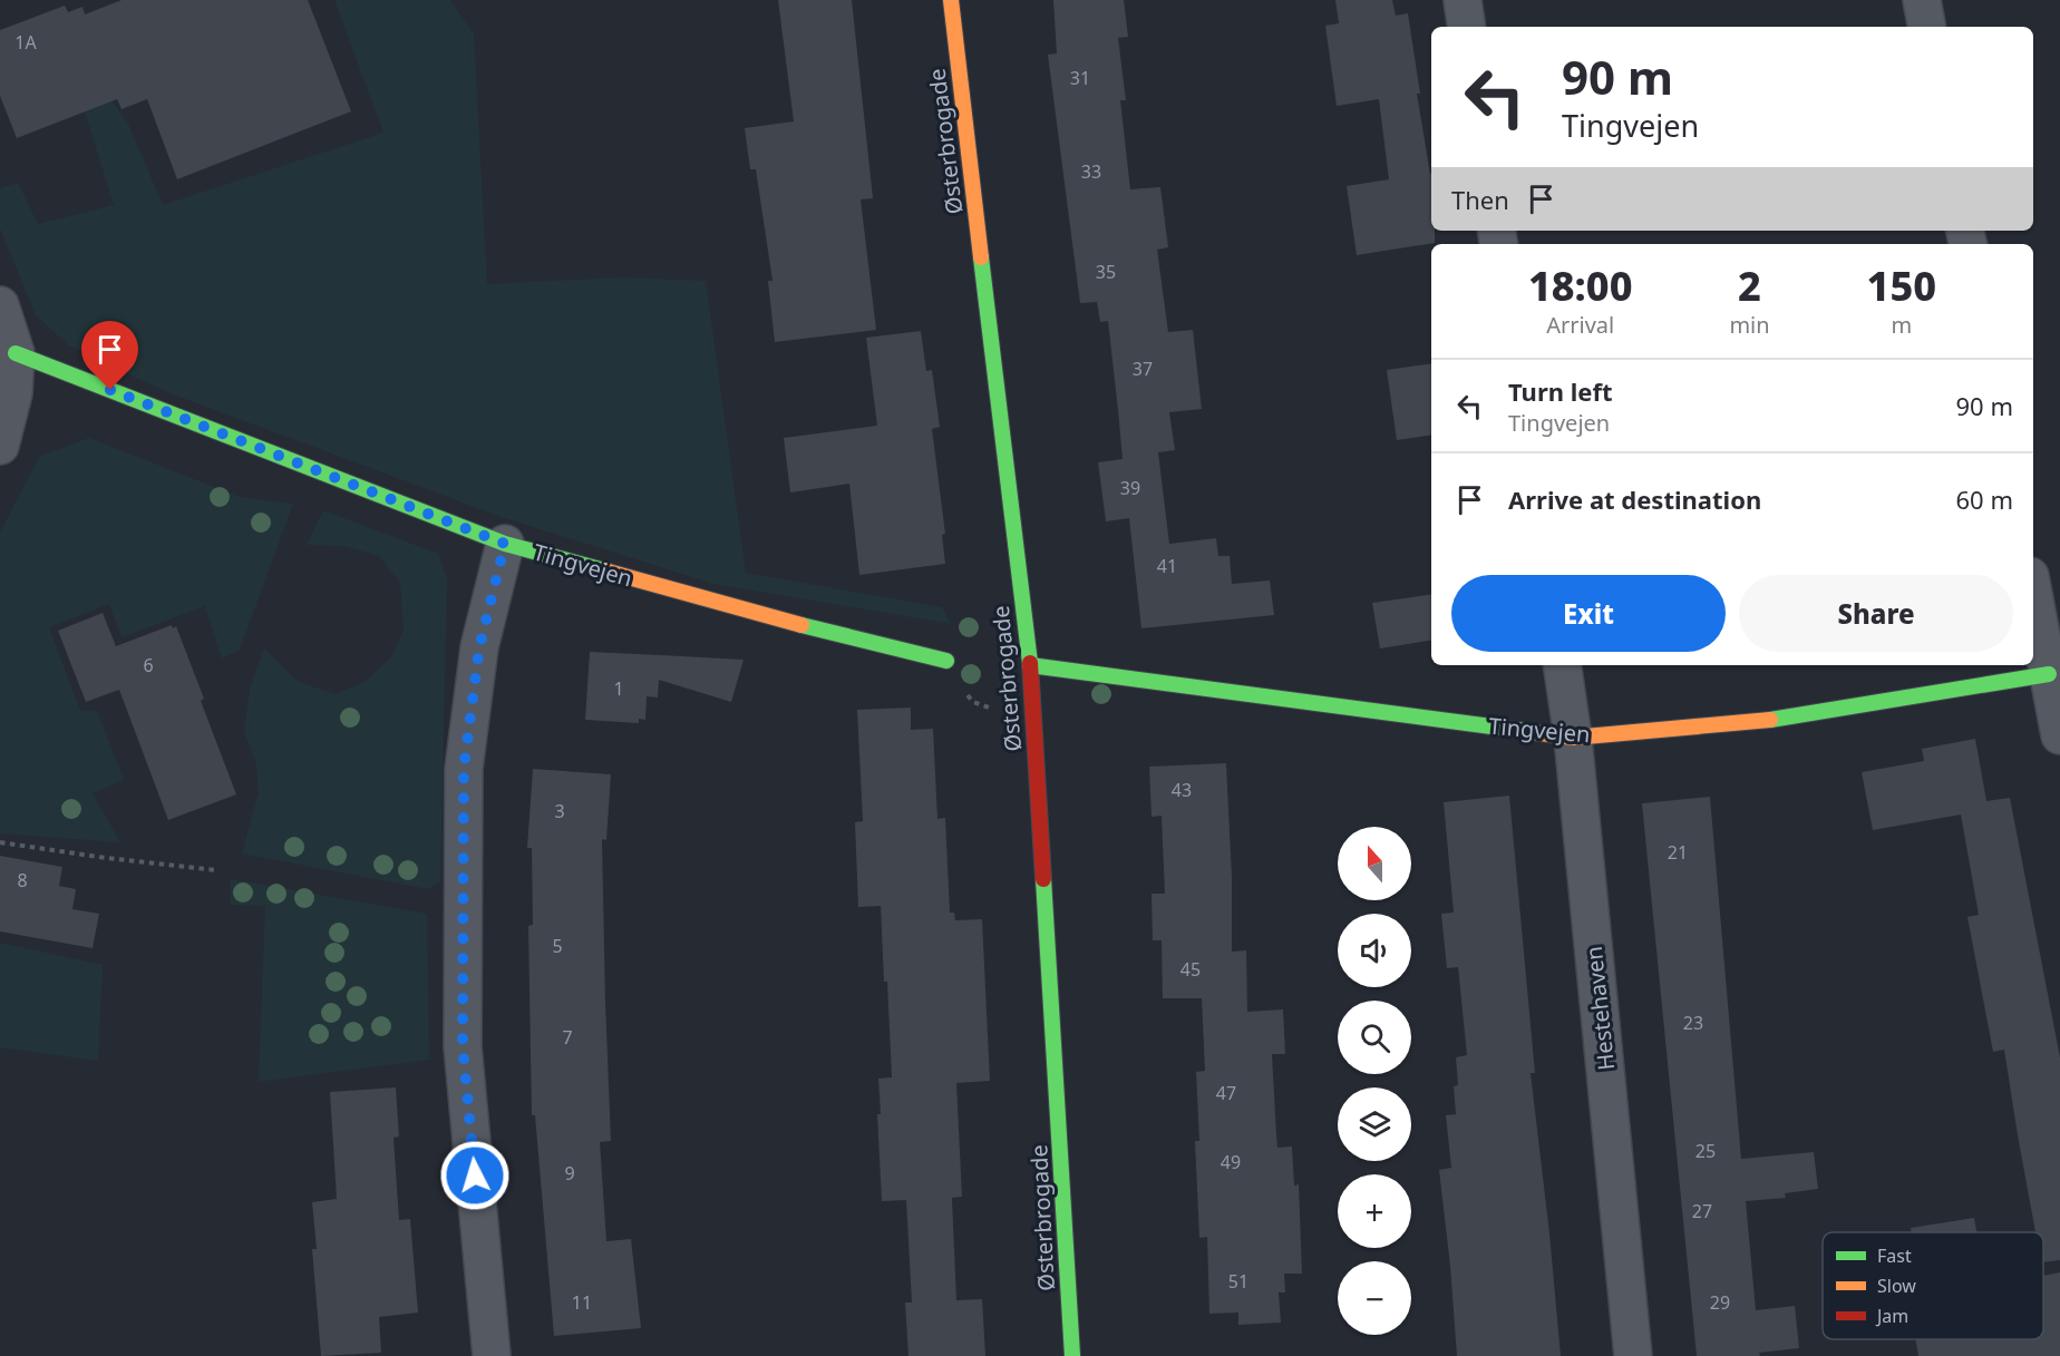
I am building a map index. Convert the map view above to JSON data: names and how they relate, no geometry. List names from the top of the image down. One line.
{"streets":{"street":["Østerbrogade","Tingvejen","Hestehaven"]},"crossings":[["Østerbrogade","Tingvejen"],["Tingvejen","Hestehaven"]],"house_numbers":["1A","31","33","35","37","39","41","6","1","43","3","21","8","5","45","23","7","47","25","49","9","27","51","11","29"],"legend":["Fast","Slow","Jam"],"north":"top","page":{"turn":["90 m","Tingvejen"],"then":"Then","eta":["18:00","Arrival","2","min","150","m"],"list":[{"name":"Turn left","note":"Tingvejen","value":"90 m"},{"name":"Arrive at destination","value":"60 m"}],"buttons":["Exit","Share"],"map_buttons":["+","−"]}}
